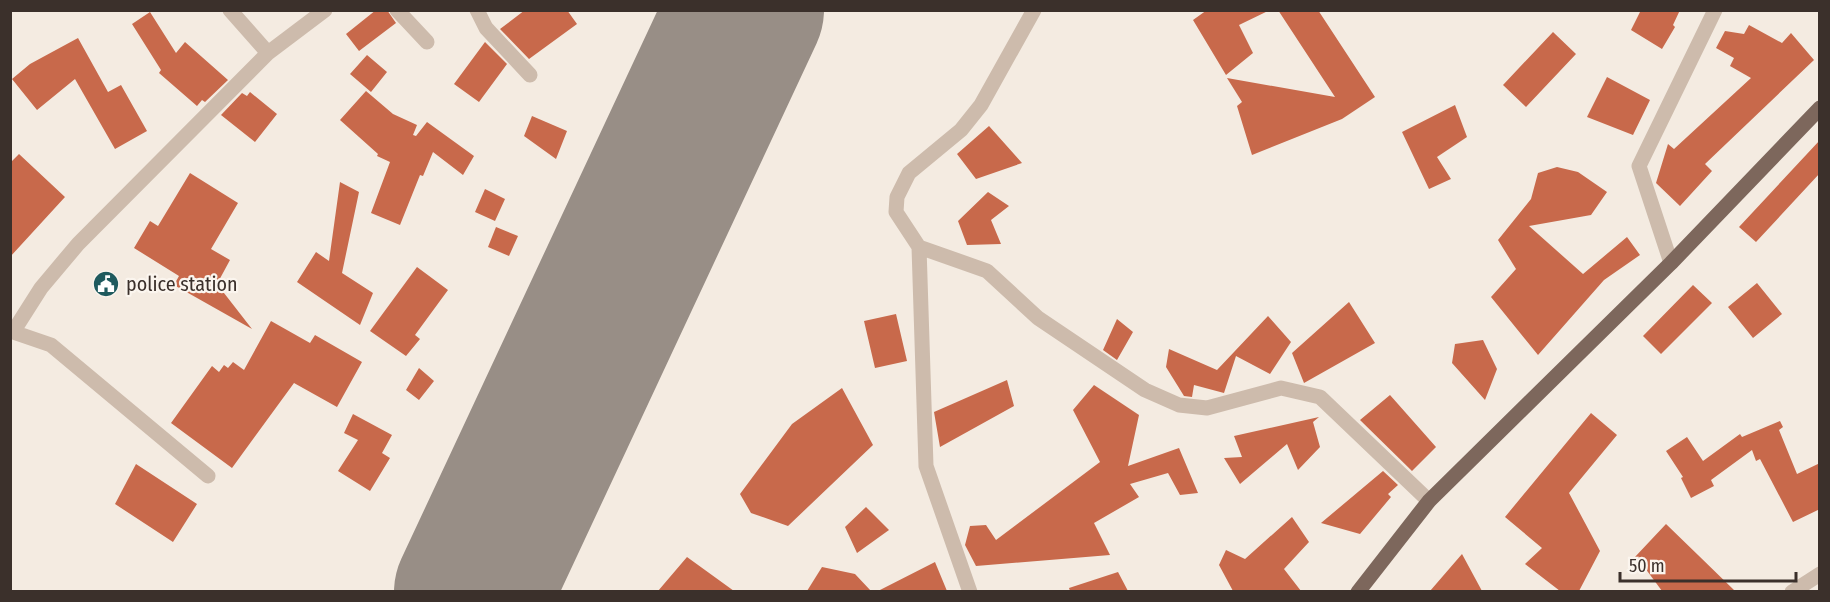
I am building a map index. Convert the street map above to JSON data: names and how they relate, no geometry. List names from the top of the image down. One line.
{"places":{"public building":["police station"]},"scale_bar":"50 m"}
